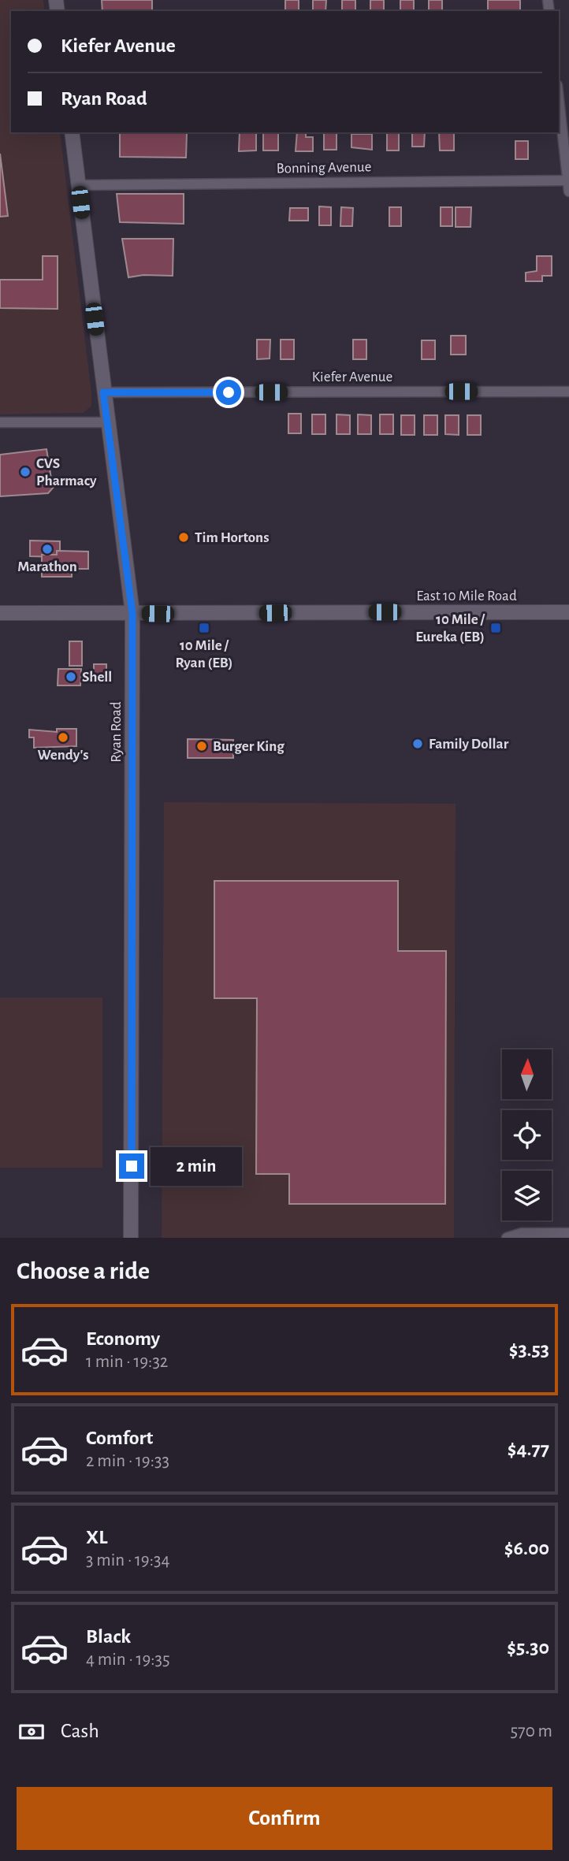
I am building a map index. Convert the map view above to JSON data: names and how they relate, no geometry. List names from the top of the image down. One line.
{"streets":{"main road":["East 10 Mile Road","Ryan Road"],"street":["Bonning Avenue","Kiefer Avenue"]},"crossings":[["Bonning Avenue","Ryan Road"],["Kiefer Avenue","Ryan Road"],["East 10 Mile Road","Ryan Road"]],"places":{"other":["CVS Pharmacy","Tim Hortons","Marathon","Shell","Wendy's","Family Dollar","Burger King"],"transit":["10 Mile / Ryan (EB)","10 Mile / Eureka (EB)"]},"north":"top","page":{"banner":["Kiefer Avenue","Ryan Road"],"bubble":"2 min","heading":"Choose a ride","list":[{"name":"Economy","note":"1 min · 19:32","value":"$3.53"},{"name":"Comfort","note":"2 min · 19:33","value":"$4.77"},{"name":"XL","note":"3 min · 19:34","value":"$6.00"},{"name":"Black","note":"4 min · 19:35","value":"$5.30"}],"pay":["Cash","570 m"],"buttons":"Confirm"}}
